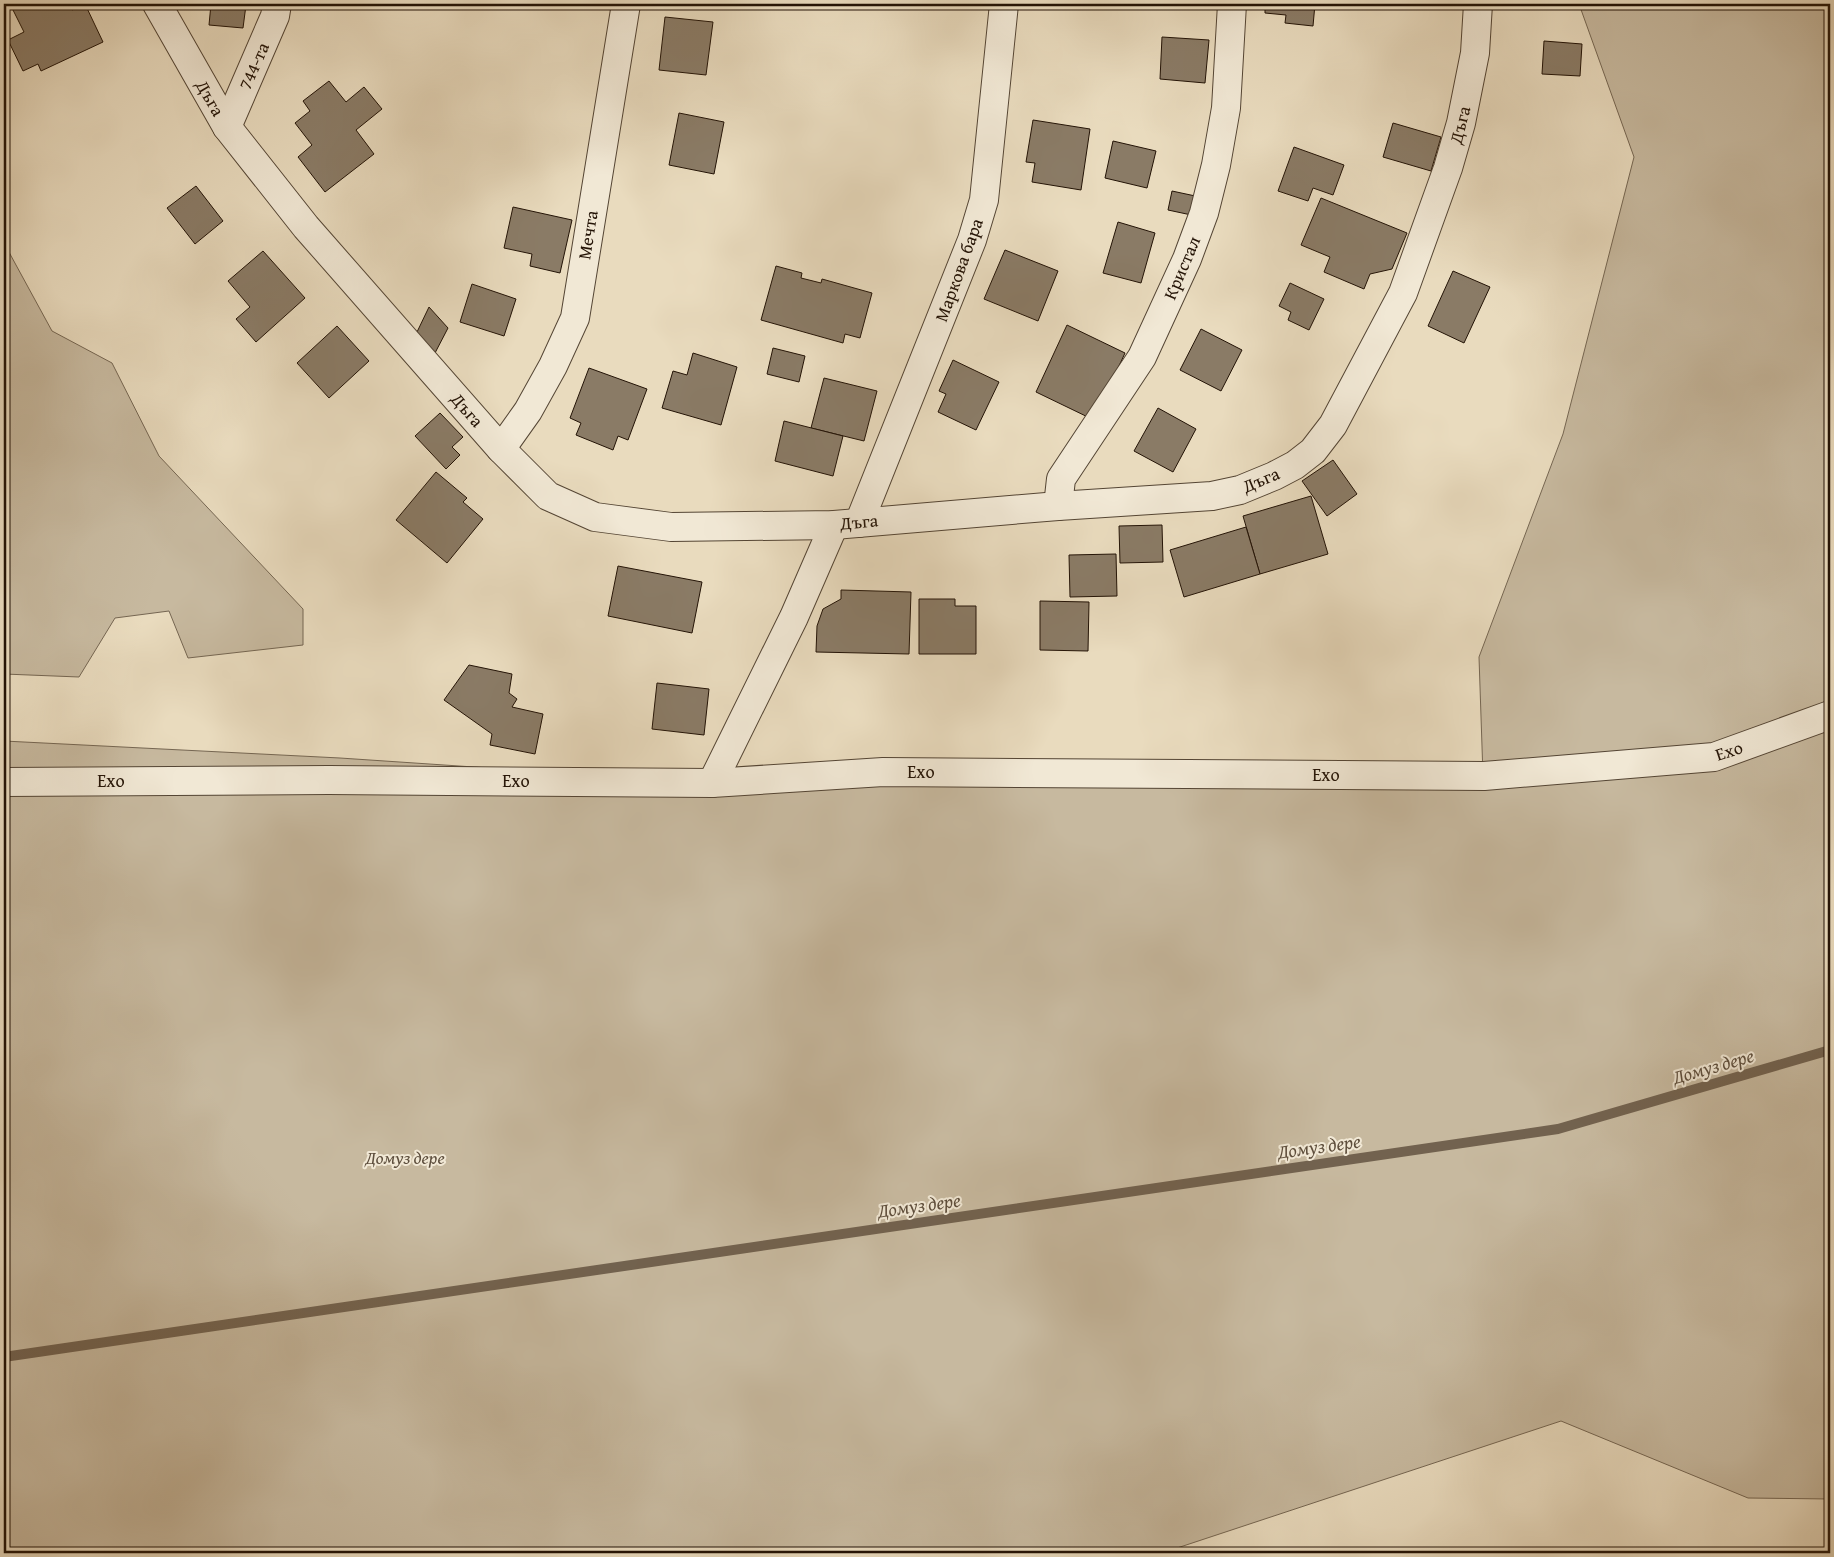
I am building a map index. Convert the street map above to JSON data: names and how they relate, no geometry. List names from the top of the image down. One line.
{"streets":{"street":["744-та","Дъга","Мечта","Кристал","Маркова бара","Ехо"]},"crossings":[["744-та","Дъга"],["Дъга","Мечта"],["Дъга","Кристал"],["Дъга","Маркова бара"],["Маркова бара","Ехо"]],"water":["Домуз дере"],"parks":["Домуз дере"]}
